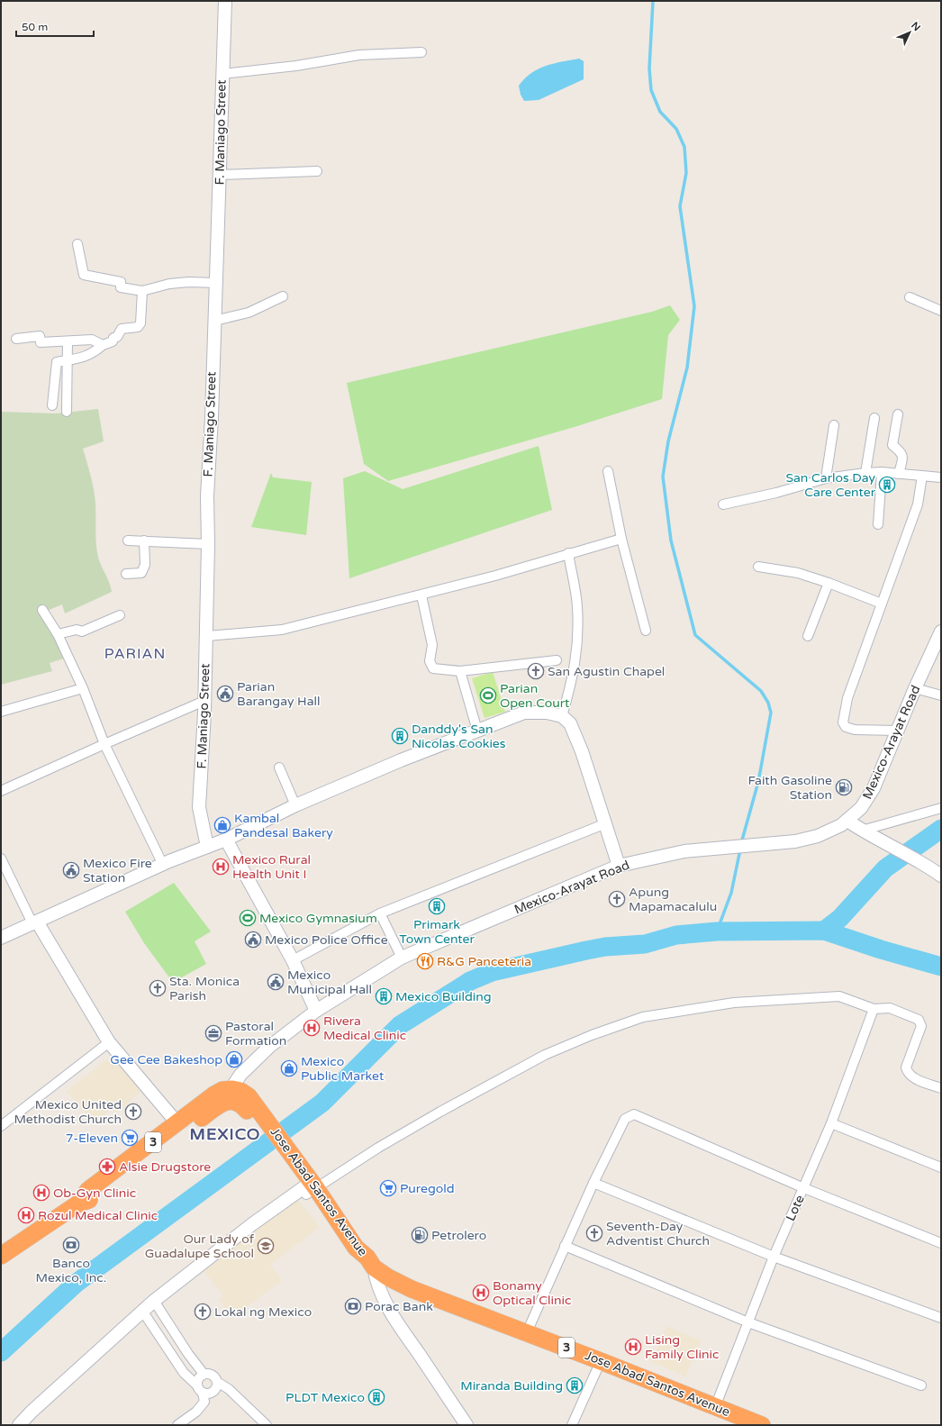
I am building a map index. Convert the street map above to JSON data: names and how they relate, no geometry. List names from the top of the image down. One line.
{"streets":{"highway":["3","Jose Abad Santos Avenue"],"main road":["F. Maniago Street","Mexico-Arayat Road"],"street":["Lote"]},"crossings":[["Mexico-Arayat Road","3"],["Mexico-Arayat Road","Jose Abad Santos Avenue"],["3","Jose Abad Santos Avenue"],["Jose Abad Santos Avenue","Lote"]],"districts":["PARIAN","MEXICO"],"places":{"building":["San Carlos Day Care Center","Danddy's San Nicolas Cookies","Primark Town Center","Mexico Building","Miranda Building","PLDT Mexico"],"church":["San Agustin Chapel","Apung Mapamacalulu","Sta. Monica Parish","Mexico United Methodist Church","Seventh-Day Adventist Church","Lokal ng Mexico"],"public building":["Parian Barangay Hall","Mexico Fire Station","Mexico Police Office","Mexico Municipal Hall"],"sports":["Parian Open Court","Mexico Gymnasium"],"fuel station":["Faith Gasoline Station","Petrolero"],"shop":["Kambal Pandesal Bakery","Gee Cee Bakeshop","Mexico Public Market"],"hospital":["Mexico Rural Health Unit I","Rivera Medical Clinic","Ob-Gyn Clinic","Rozul Medical Clinic","Bonamy Optical Clinic","Lising Family Clinic"],"restaurant":["R&G Panceteria"],"office":["Pastoral Formation"],"supermarket":["7-Eleven","Puregold"],"pharmacy":["Alsie Drugstore"],"bank":["Banco Mexico, Inc.","Porac Bank"],"school or university":["Our Lady of Guadalupe School"]},"scale_bar":"50 m","north":"top right"}
